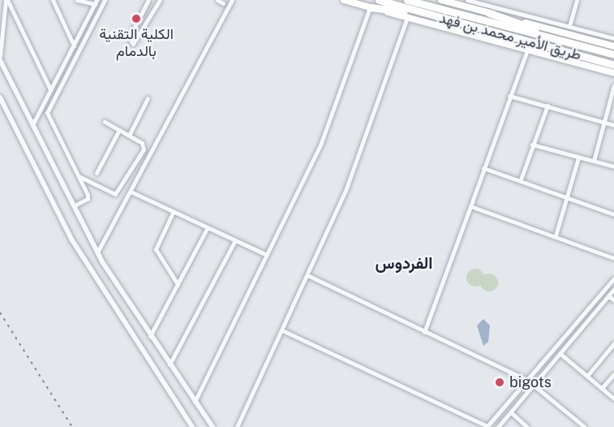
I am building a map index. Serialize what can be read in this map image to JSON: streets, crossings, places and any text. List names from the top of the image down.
{
  "streets": {
    "highway": ["طريق الأمير محمد بن فهد"]
  },
  "districts": ["الفردوس"],
  "places": ["الكلية التقنية بالدمام", "bigots"]
}
